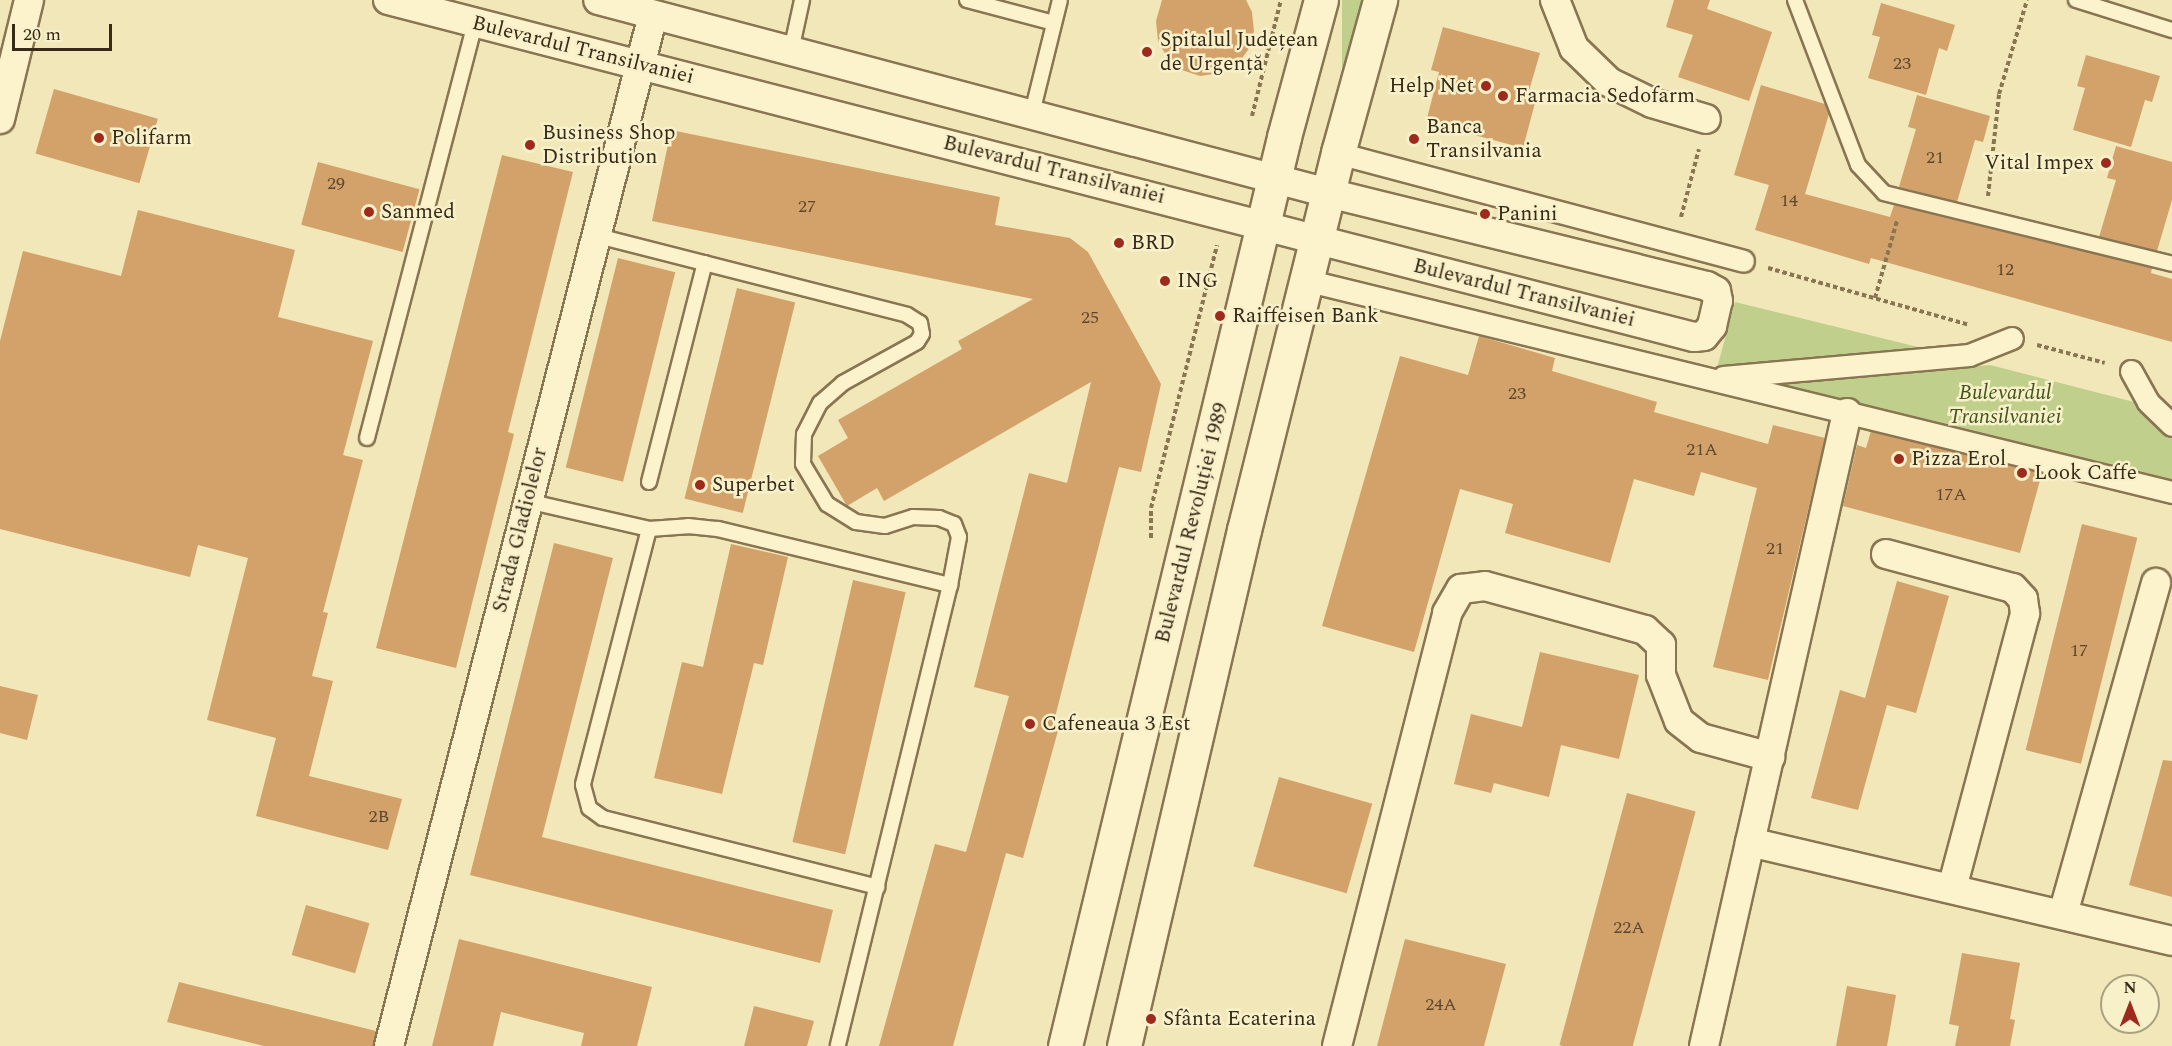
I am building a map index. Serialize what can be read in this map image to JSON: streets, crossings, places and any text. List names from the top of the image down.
{
  "streets": {
    "main road": ["Bulevardul Revoluției 1989"],
    "street": ["Bulevardul Transilvaniei", "Strada Gladiolelor"]
  },
  "crossings": [
    ["Bulevardul Transilvaniei", "Bulevardul Revoluției 1989"],
    ["Bulevardul Transilvaniei", "Strada Gladiolelor"]
  ],
  "parks": ["Bulevardul Transilvaniei"],
  "places": [
    "Spitalul Județean de Urgență",
    "Help Net",
    "Farmacia Sedofarm",
    "Polifarm",
    "Banca Transilvania",
    "Business Shop Distribution",
    "Vital Impex",
    "Sanmed",
    "Panini",
    "BRD",
    "ING",
    "Raiffeisen Bank",
    "Pizza Erol",
    "Look Caffe",
    "Superbet",
    "Cafeneaua 3 Est",
    "Sfânta Ecaterina"
  ],
  "house_numbers": [
    "23",
    "21",
    "29",
    "14",
    "27",
    "12",
    "25",
    "23",
    "21A",
    "17A",
    "21",
    "17",
    "2B",
    "22A",
    "24A"
  ],
  "scale_bar": "20 m",
  "north": "top"
}
